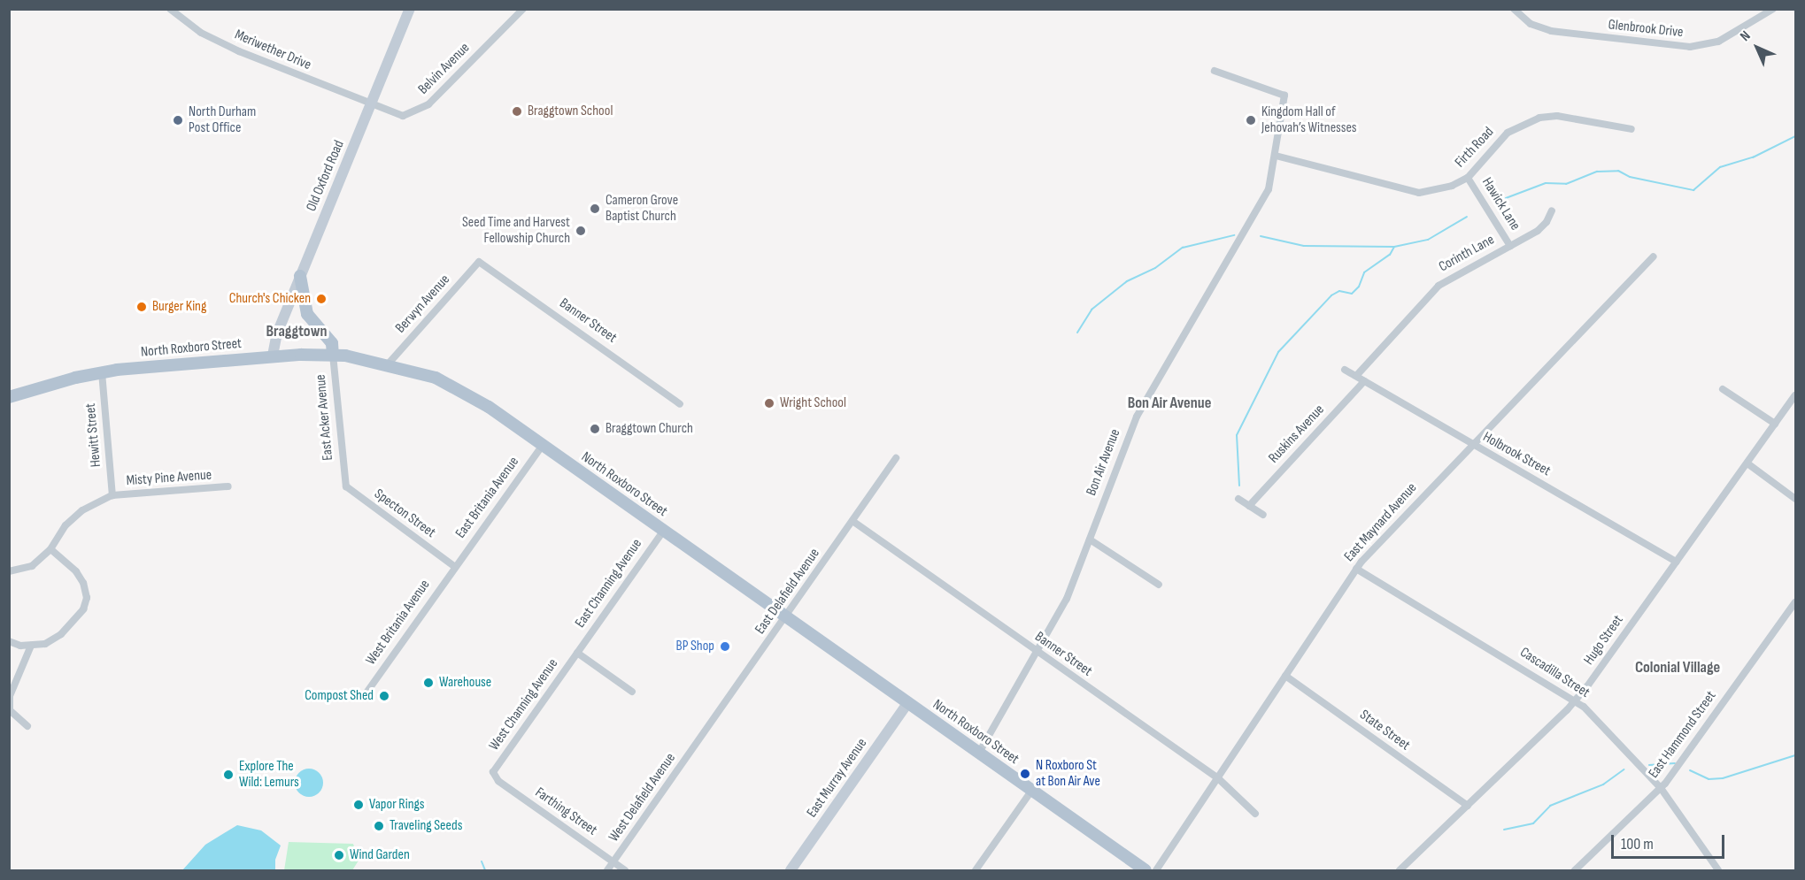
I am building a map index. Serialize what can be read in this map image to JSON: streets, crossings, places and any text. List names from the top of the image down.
{
  "streets": {
    "main road": ["North Roxboro Street"],
    "street": [
      "Glenbrook Drive",
      "Meriwether Drive",
      "Belvin Avenue",
      "Firth Road",
      "Old Oxford Road",
      "Hawick Lane",
      "Corinth Lane",
      "Berwyn Avenue",
      "Banner Street",
      "East Acker Avenue",
      "Ruskins Avenue",
      "Hewitt Street",
      "Holbrook Street",
      "Bon Air Avenue",
      "Misty Pine Avenue",
      "East Britania Avenue",
      "Specton Street",
      "East Maynard Avenue",
      "East Channing Avenue",
      "East Delafield Avenue",
      "West Britania Avenue",
      "Hugo Street",
      "Cascadilla Street",
      "West Channing Avenue",
      "State Street",
      "East Hammond Street",
      "East Murray Avenue",
      "West Delafield Avenue",
      "Farthing Street"
    ]
  },
  "crossings": [
    ["Meriwether Drive", "Belvin Avenue"],
    ["Meriwether Drive", "Old Oxford Road"],
    ["Belvin Avenue", "Old Oxford Road"],
    ["Firth Road", "Hawick Lane"],
    ["Firth Road", "Bon Air Avenue"],
    ["Old Oxford Road", "North Roxboro Street"],
    ["Hawick Lane", "Corinth Lane"],
    ["Corinth Lane", "Holbrook Street"],
    ["Berwyn Avenue", "Banner Street"],
    ["Berwyn Avenue", "North Roxboro Street"],
    ["Banner Street", "Bon Air Avenue"],
    ["Banner Street", "East Maynard Avenue"],
    ["Banner Street", "East Delafield Avenue"],
    ["North Roxboro Street", "East Acker Avenue"],
    ["North Roxboro Street", "Hewitt Street"],
    ["North Roxboro Street", "Bon Air Avenue"],
    ["North Roxboro Street", "East Britania Avenue"],
    ["North Roxboro Street", "East Channing Avenue"],
    ["North Roxboro Street", "East Delafield Avenue"],
    ["North Roxboro Street", "East Murray Avenue"],
    ["East Acker Avenue", "Specton Street"],
    ["Ruskins Avenue", "Holbrook Street"],
    ["Hewitt Street", "Misty Pine Avenue"],
    ["Holbrook Street", "East Maynard Avenue"],
    ["Holbrook Street", "Hugo Street"],
    ["East Britania Avenue", "Specton Street"],
    ["East Britania Avenue", "West Britania Avenue"],
    ["Specton Street", "West Britania Avenue"],
    ["East Maynard Avenue", "Cascadilla Street"],
    ["East Maynard Avenue", "State Street"],
    ["East Channing Avenue", "West Channing Avenue"],
    ["East Delafield Avenue", "West Delafield Avenue"],
    ["Hugo Street", "Cascadilla Street"],
    ["Hugo Street", "State Street"],
    ["Cascadilla Street", "East Hammond Street"],
    ["West Channing Avenue", "Farthing Street"],
    ["West Delafield Avenue", "Farthing Street"]
  ],
  "districts": ["Braggtown", "Bon Air Avenue", "Colonial Village"],
  "places": [
    "Braggtown School",
    "North Durham Post Office",
    "Kingdom Hall of Jehovah’s Witnesses",
    "Cameron Grove Baptist Church",
    "Seed Time and Harvest Fellowship Church",
    "Church's Chicken",
    "Burger King",
    "Wright School",
    "Braggtown Church",
    "BP Shop",
    "Warehouse",
    "Compost Shed",
    "N Roxboro St at Bon Air Ave",
    "Explore The Wild: Lemurs",
    "Vapor Rings",
    "Traveling Seeds",
    "Wind Garden"
  ],
  "scale_bar": "100 m",
  "north": "top left"
}
